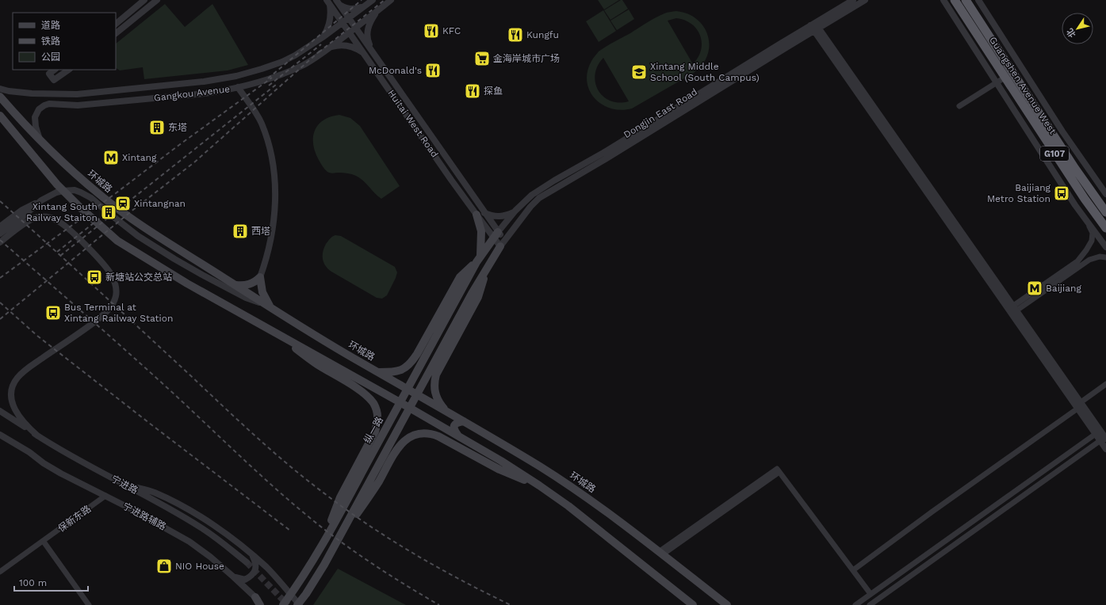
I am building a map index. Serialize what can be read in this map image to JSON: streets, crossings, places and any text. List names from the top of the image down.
{
  "streets": {
    "highway": ["Guangshen Avenue West", "G107"],
    "main road": ["Dongjin East Road", "环城路", "纵一路"],
    "street": [
      "Gangkou Avenue",
      "Huitai West Road",
      "宁进路",
      "宁进路辅路",
      "保新东路"
    ]
  },
  "crossings": [
    ["Gangkou Avenue", "Huitai West Road"],
    ["Gangkou Avenue", "环城路"],
    ["Dongjin East Road", "Huitai West Road"],
    ["Dongjin East Road", "纵一路"],
    ["纵一路", "宁进路辅路"],
    ["宁进路", "宁进路辅路"],
    ["宁进路辅路", "保新东路"]
  ],
  "places": {
    "restaurant": [
      "KFC",
      "Kungfu",
      "McDonald's",
      "探鱼"
    ],
    "supermarket": ["金海岸城市广场"],
    "school or university": ["Xintang Middle School (South Campus)"],
    "building": ["东塔", "Xintang South Railway Staiton", "西塔"],
    "metro station": ["Xintang", "Baijiang"],
    "bus stop": ["Baijiang Metro Station", "新塘站公交总站", "Bus Terminal at Xintang Railway Station"],
    "station": ["Xintangnan"],
    "shop": ["NIO House"]
  },
  "legend": ["道路", "铁路", "公园"],
  "scale_bar": "100 m",
  "north": "bottom left"
}
